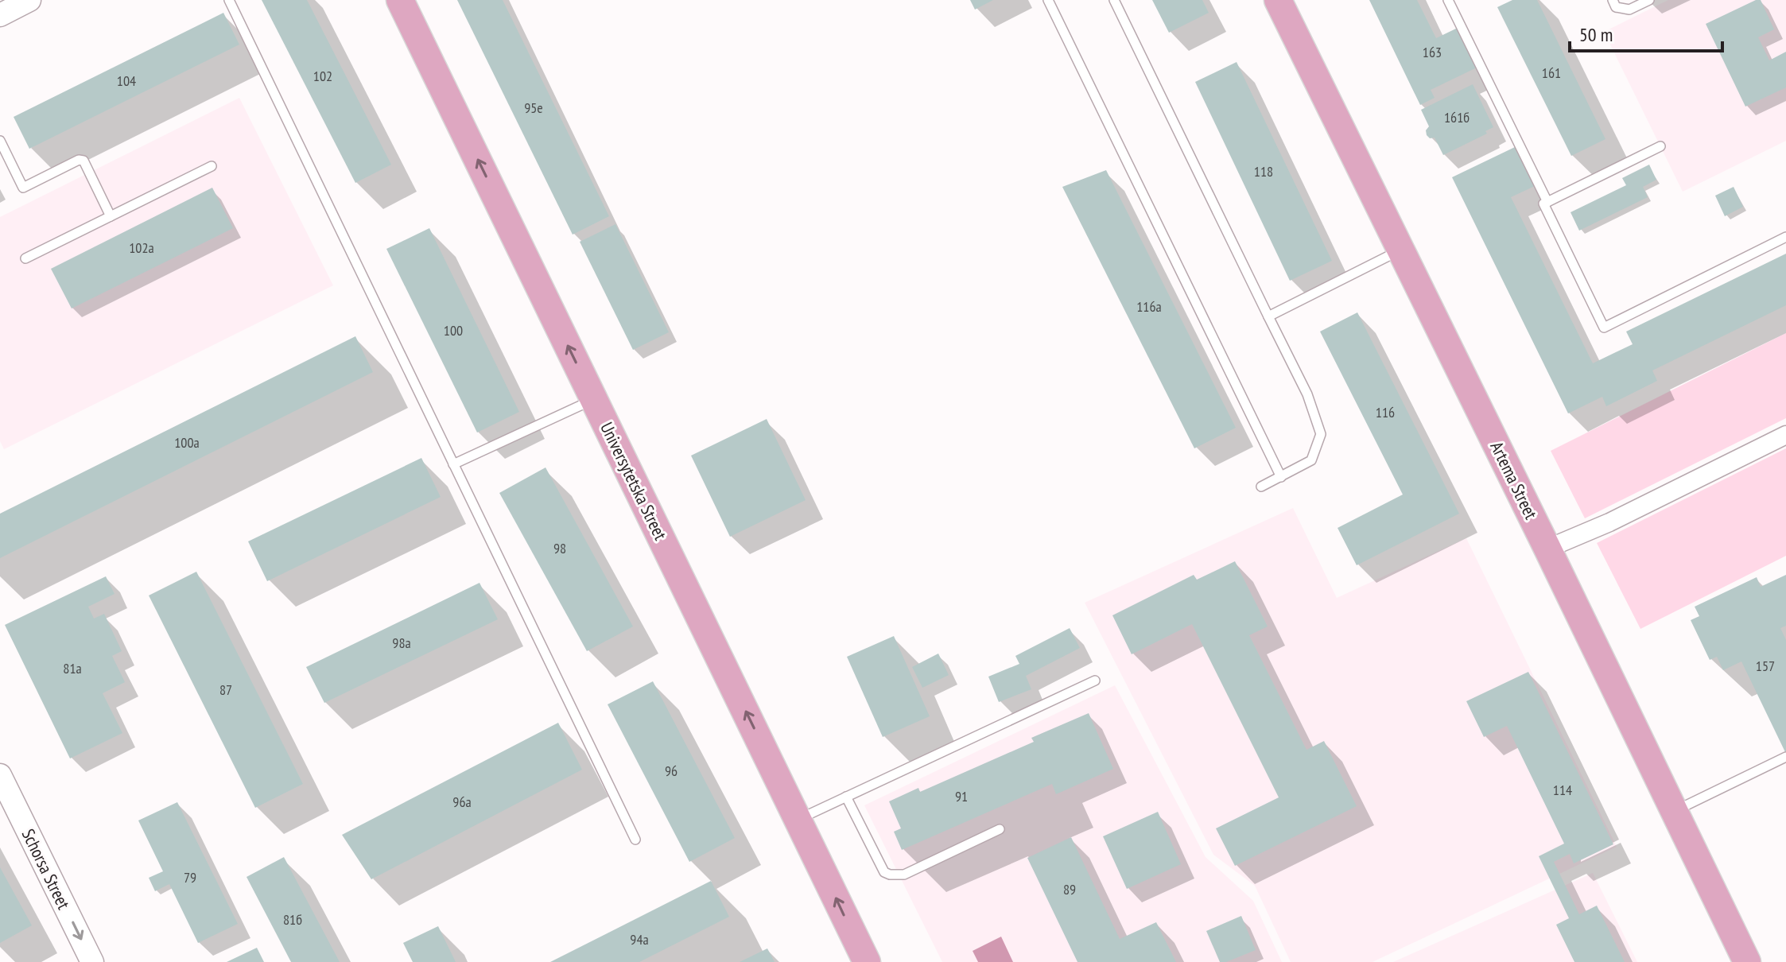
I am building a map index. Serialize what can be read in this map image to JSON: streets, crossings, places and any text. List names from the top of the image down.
{
  "streets": {
    "main road": ["Artema Street", "Universytetska Street"],
    "street": ["Schorsa Street"]
  },
  "one_way": ["Universytetska Street", "Schorsa Street"],
  "house_numbers": [
    "163",
    "161",
    "102",
    "104",
    "95е",
    "161б",
    "118",
    "102а",
    "116а",
    "100",
    "116",
    "100а",
    "98",
    "98а",
    "157",
    "81а",
    "87",
    "96",
    "114",
    "91",
    "96а",
    "79",
    "89",
    "81б",
    "94а"
  ],
  "scale_bar": "50 m"
}
